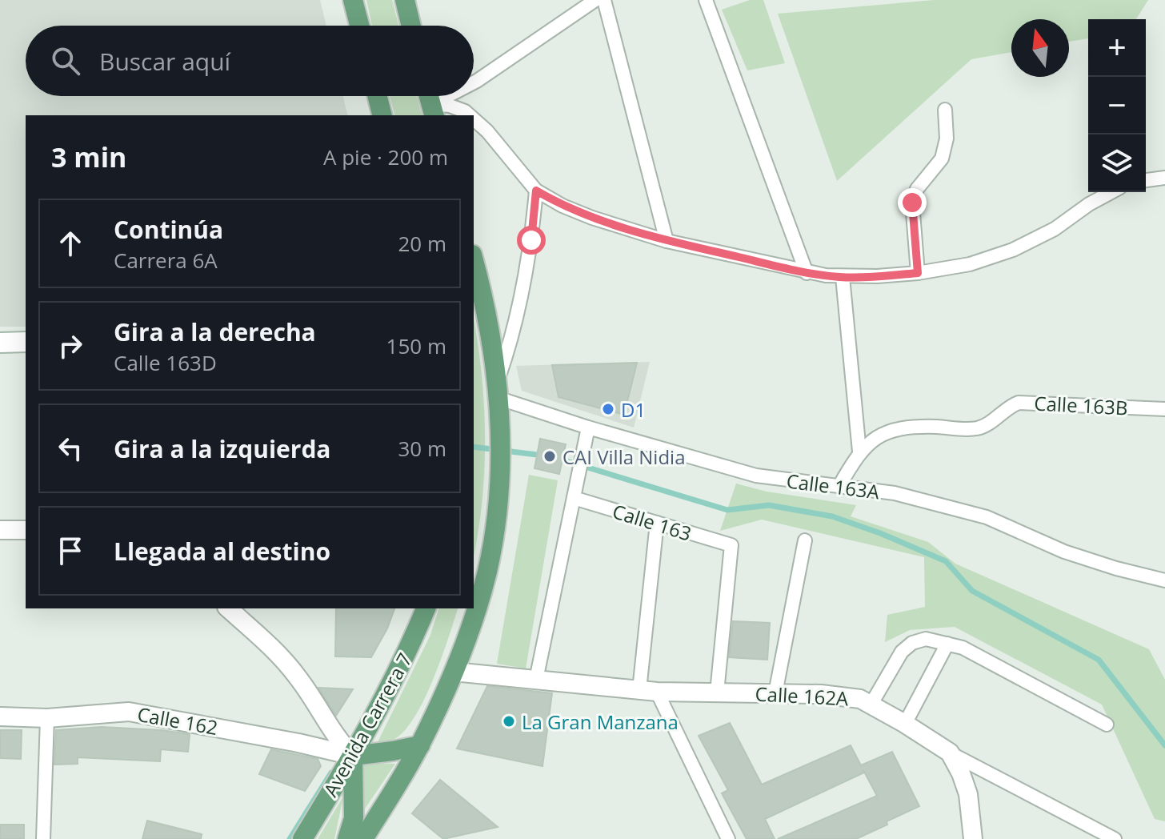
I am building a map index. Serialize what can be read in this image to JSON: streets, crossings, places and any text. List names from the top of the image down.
{
  "streets": {
    "main road": ["Avenida Carrera 7"],
    "street": [
      "Calle 163B",
      "Calle 163A",
      "Calle 163",
      "Calle 162A",
      "Calle 162"
    ]
  },
  "crossings": [
    ["Calle 163B", "Calle 163A"],
    ["Calle 163", "Calle 162A"],
    ["Calle 162", "Avenida Carrera 7"]
  ],
  "places": ["D1", "CAI Villa Nidia", "La Gran Manzana"],
  "north": "top",
  "page": {
    "map_buttons": ["+", "−"],
    "search": "Buscar aquí",
    "heading": ["3 min", "A pie · 200 m"],
    "list": [
      ["Continúa", "Carrera 6A", "20 m"],
      ["Gira a la derecha", "Calle 163D", "150 m"],
      ["Gira a la izquierda", "30 m"],
      "Llegada al destino"
    ]
  }
}
